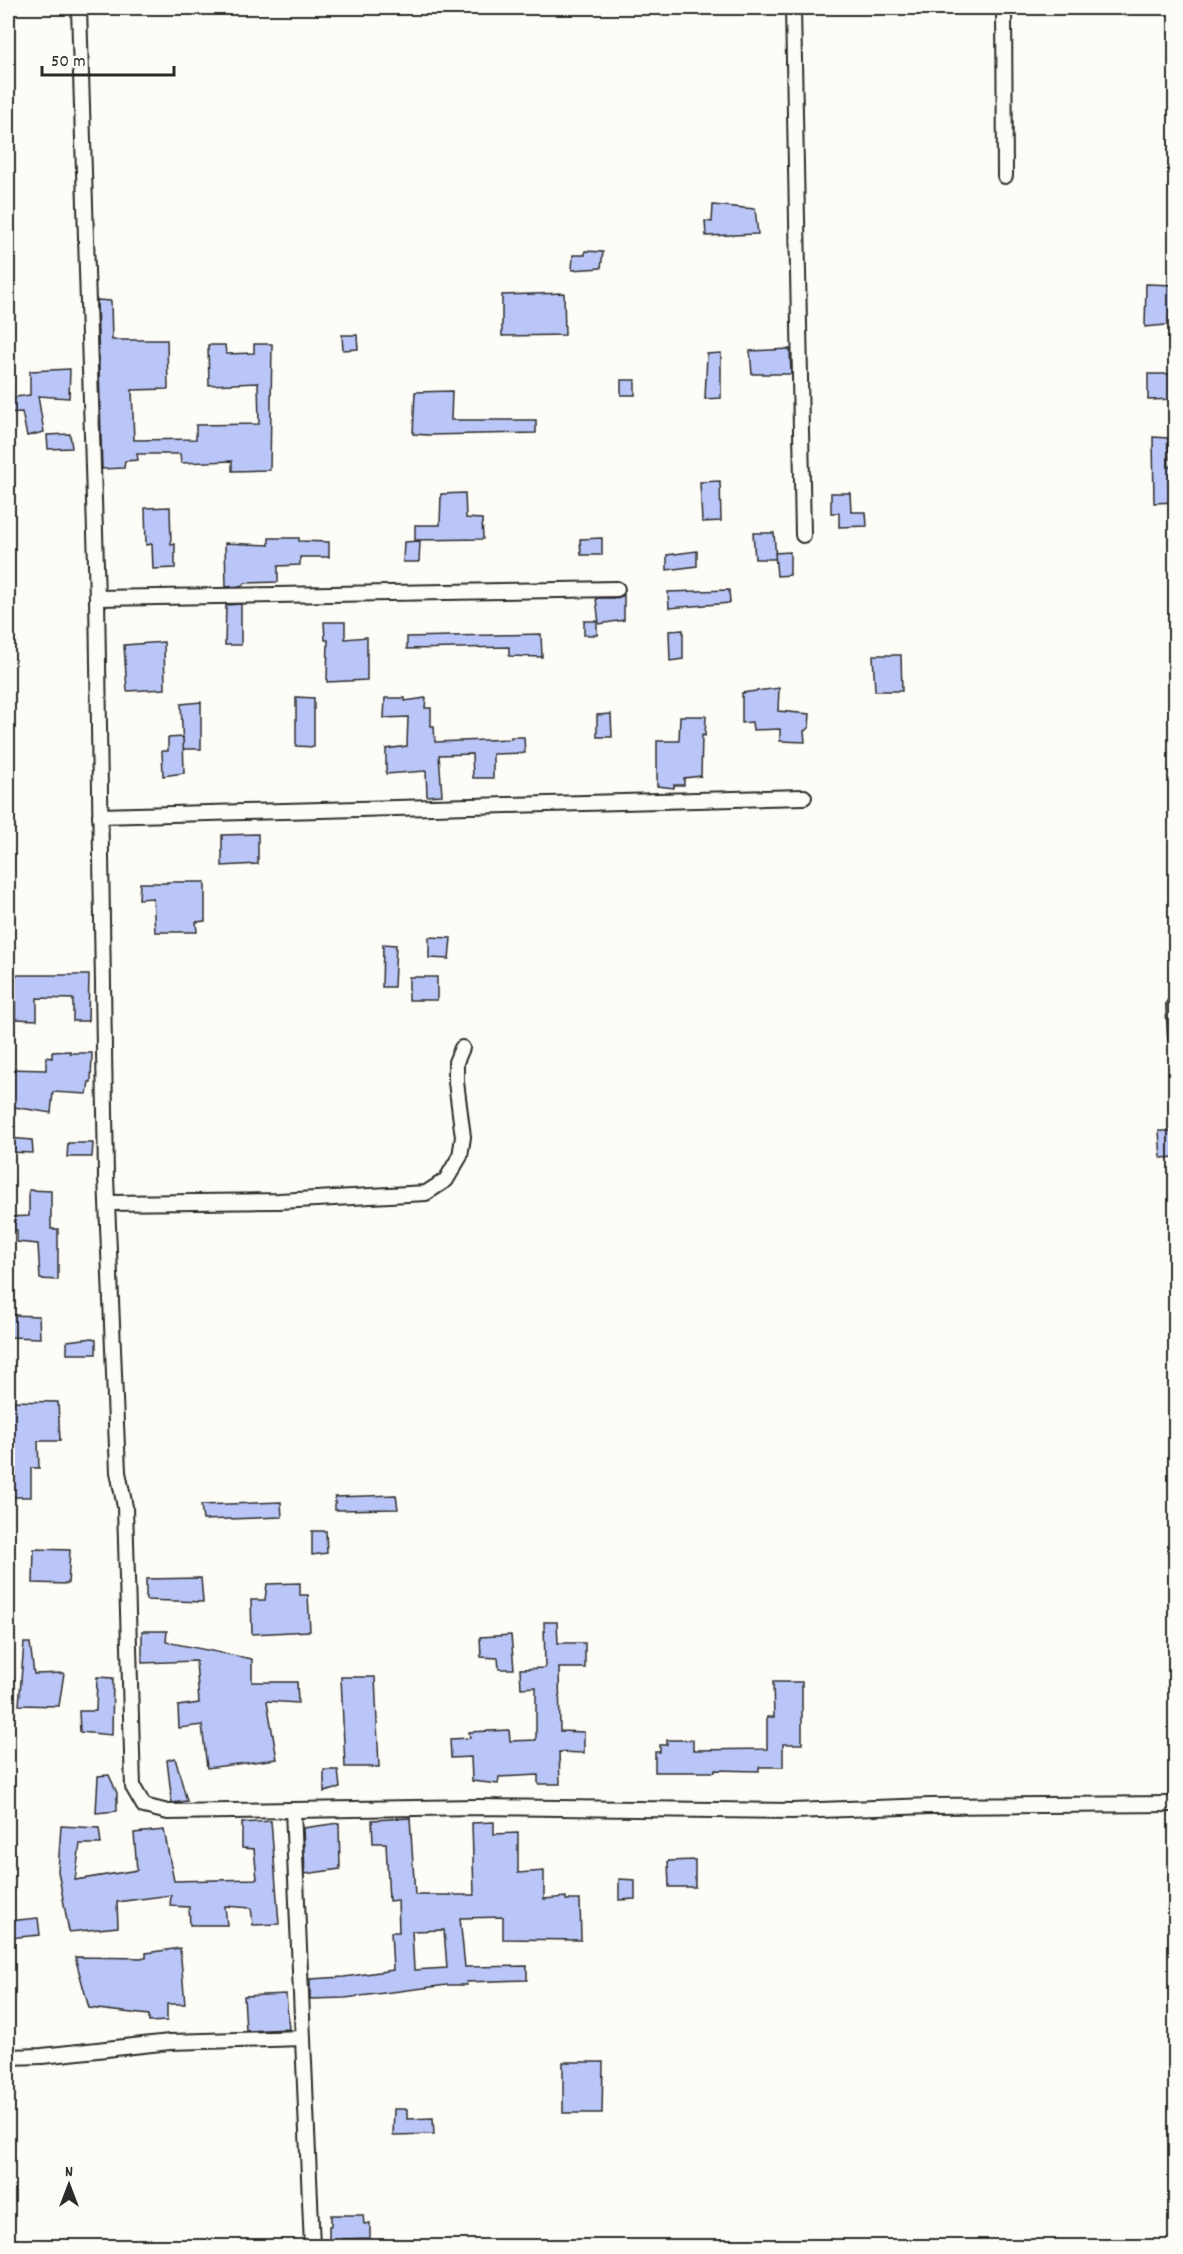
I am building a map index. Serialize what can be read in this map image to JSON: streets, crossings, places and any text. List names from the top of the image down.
{
  "scale_bar": "50 m",
  "north": "top"
}
